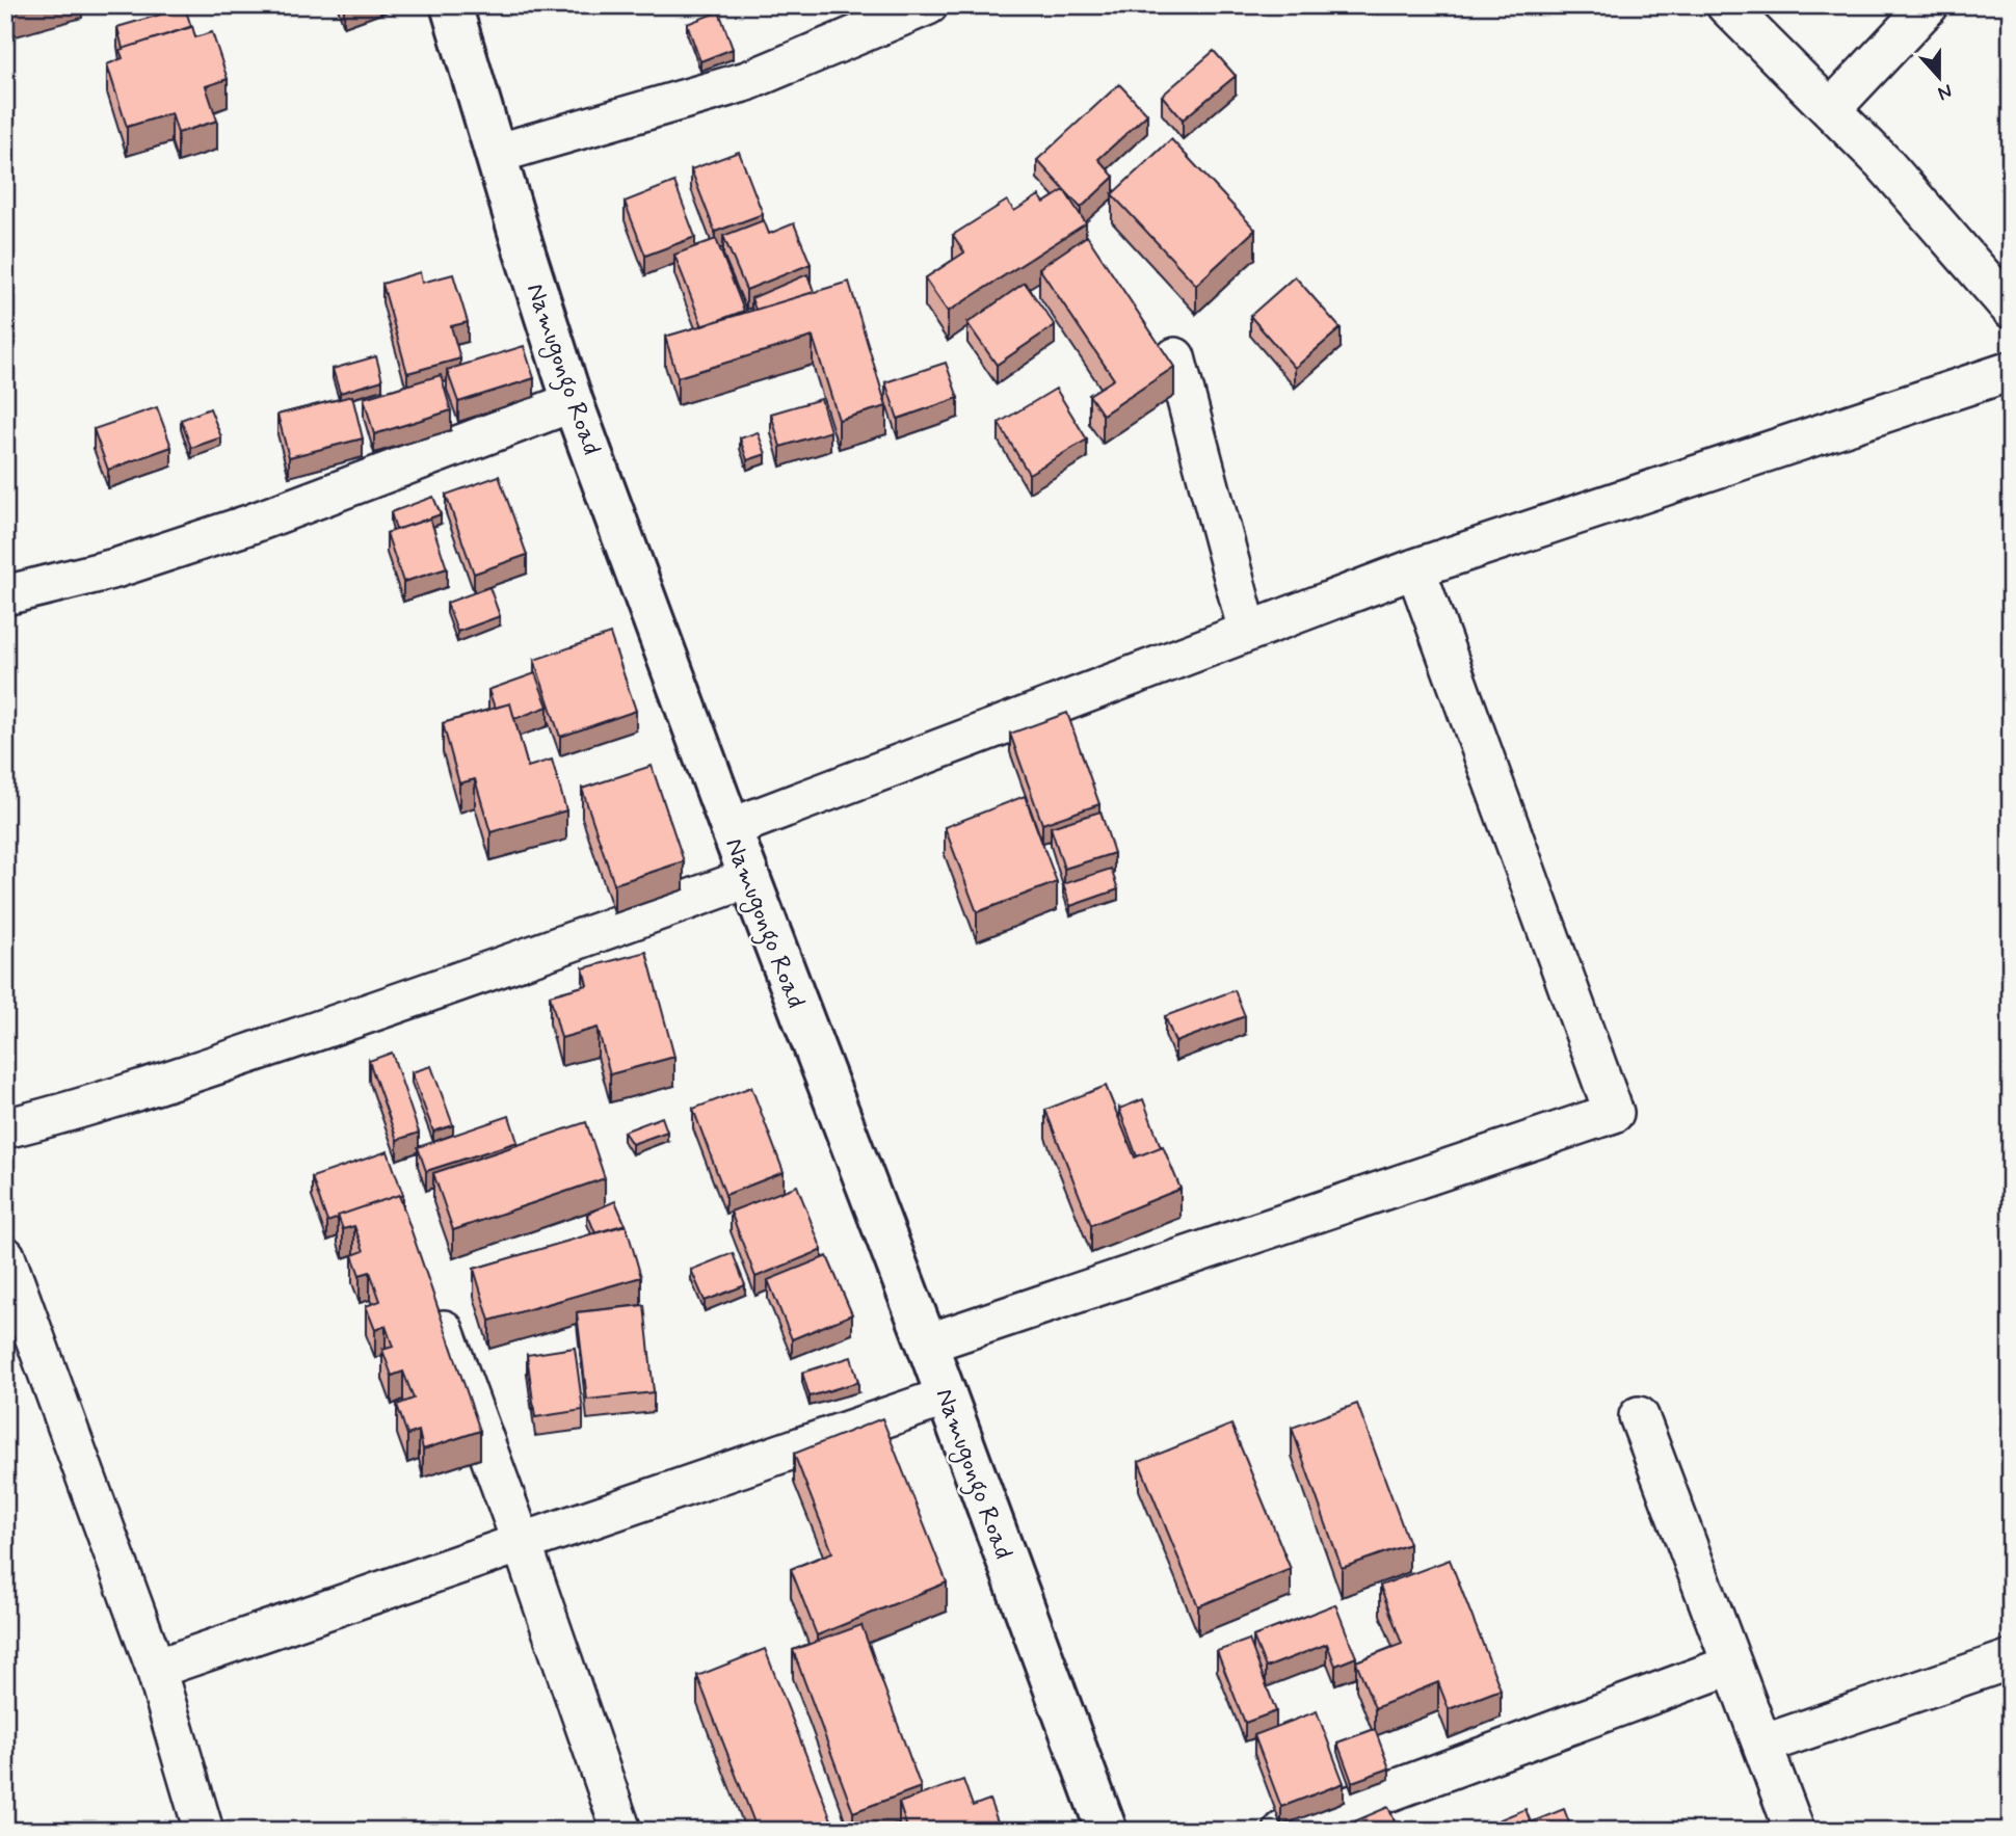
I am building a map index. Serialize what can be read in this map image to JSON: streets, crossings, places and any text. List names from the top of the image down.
{
  "streets": {
    "main road": ["Namugongo Road"]
  },
  "north": "bottom"
}
